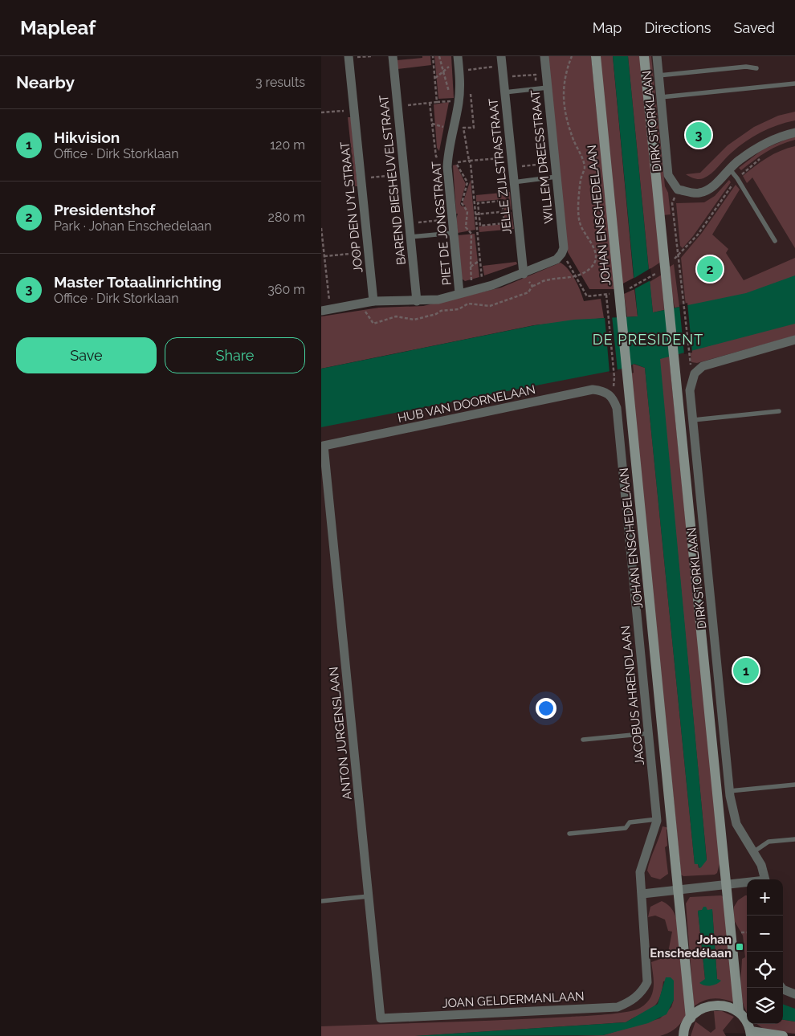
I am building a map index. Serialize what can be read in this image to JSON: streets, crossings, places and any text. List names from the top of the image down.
{
  "streets": {
    "street": [
      "DIRK STORKLAAN",
      "WILLEM DREESSTRAAT",
      "JELLE ZIJLSTRASTRAAT",
      "BAREND BIESHEUVELSTRAAT",
      "JOOP DEN UYLSTRAAT",
      "JOHAN ENSCHEDELAAN",
      "PIET DE JONGSTRAAT",
      "HUB VAN DOORNELAAN",
      "JACOBUS AHRENDLAAN",
      "ANTON JURGENSLAAN",
      "JOAN GELDERMANLAAN"
    ]
  },
  "crossings": [
    ["HUB VAN DOORNELAAN", "JACOBUS AHRENDLAAN"],
    ["HUB VAN DOORNELAAN", "ANTON JURGENSLAAN"],
    ["JACOBUS AHRENDLAAN", "JOAN GELDERMANLAAN"],
    ["ANTON JURGENSLAAN", "JOAN GELDERMANLAAN"]
  ],
  "districts": ["DE PRESIDENT"],
  "places": {
    "transit": ["Johan Enschedélaan"]
  },
  "page": {
    "header": "Mapleaf",
    "nav": ["Map", "Directions", "Saved"],
    "heading": ["Nearby", "3 results"],
    "list": [
      {
        "mark": "1",
        "name": "Hikvision",
        "note": "Office · Dirk Storklaan",
        "value": "120 m"
      },
      {
        "mark": "2",
        "name": "Presidentshof",
        "note": "Park · Johan Enschedelaan",
        "value": "280 m"
      },
      {
        "mark": "3",
        "name": "Master Totaalinrichting",
        "note": "Office · Dirk Storklaan",
        "value": "360 m"
      }
    ],
    "pins": ["3", "2", "1"],
    "buttons": ["Save", "Share"],
    "map_buttons": ["+", "−"]
  }
}
